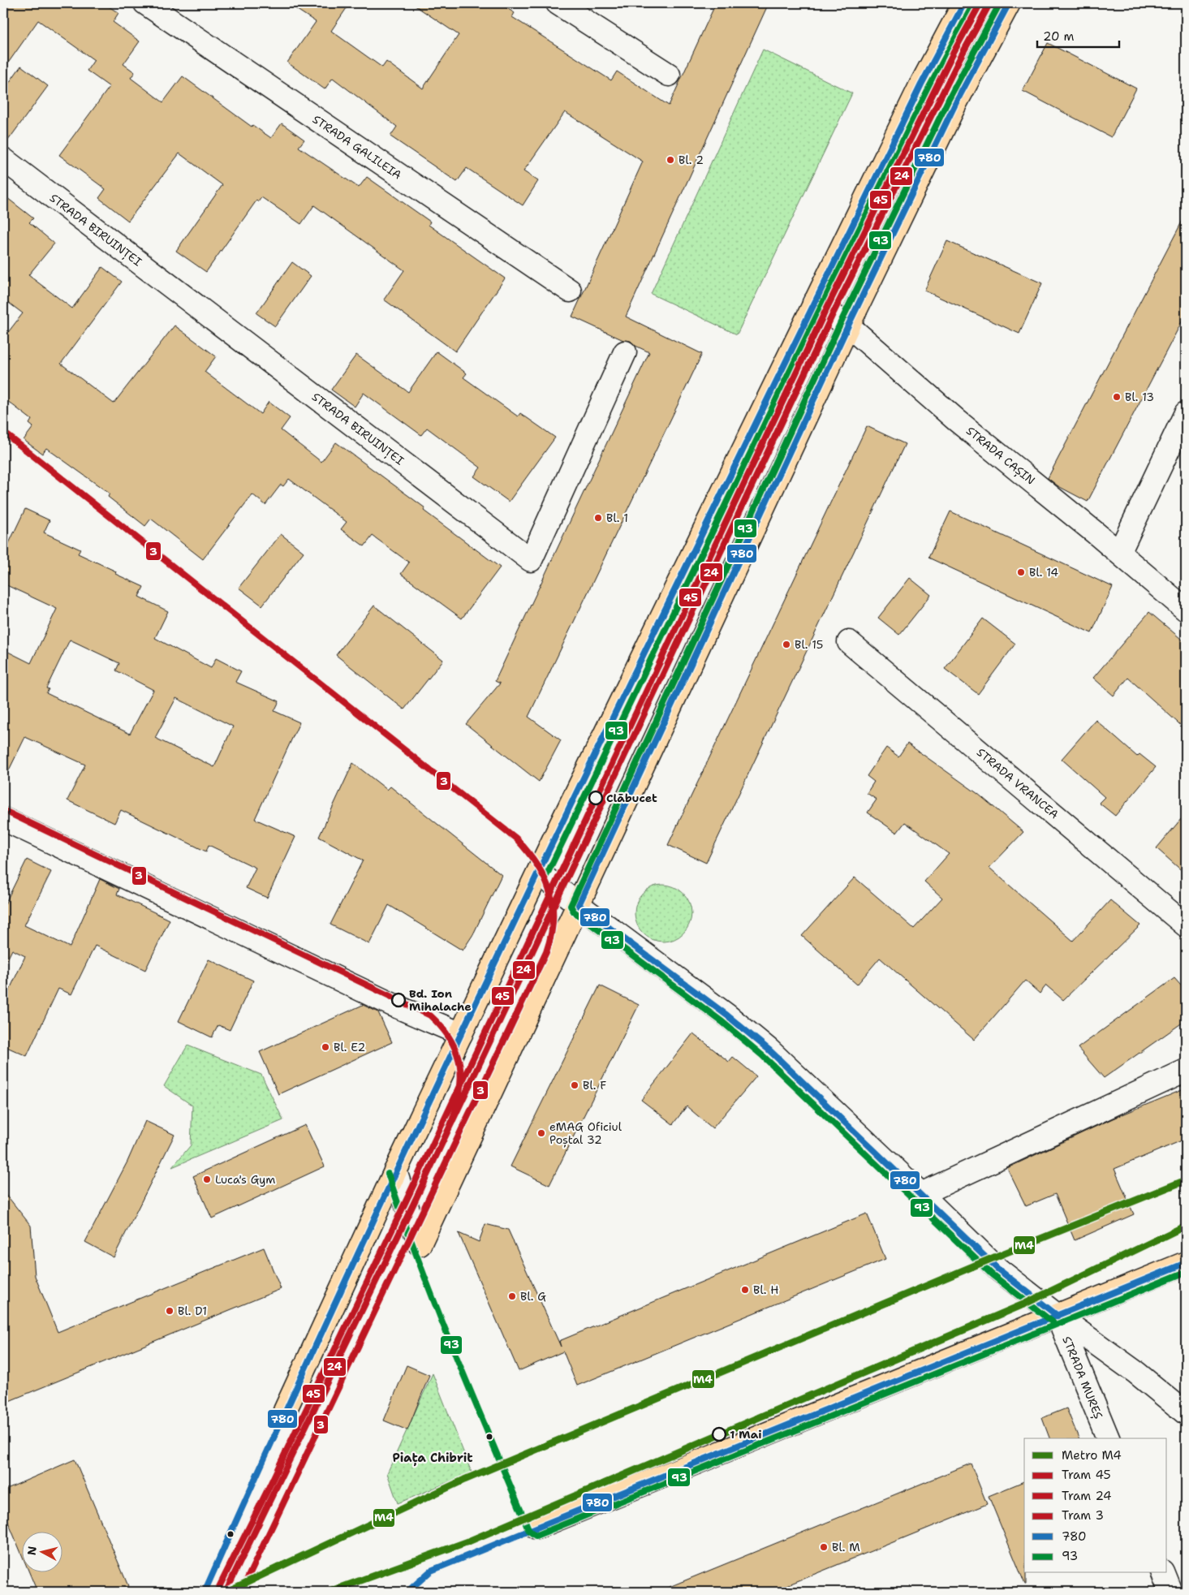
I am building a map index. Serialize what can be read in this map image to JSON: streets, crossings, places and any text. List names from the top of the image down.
{
  "streets": {
    "street": [
      "STRADA GALILEIA",
      "STRADA BIRUINȚEI",
      "STRADA CAȘIN",
      "STRADA VRANCEA",
      "STRADA MUREȘ"
    ]
  },
  "districts": ["Piața Chibrit"],
  "places": [
    "Bl. 2",
    "Bl. 13",
    "Bl. 1",
    "Bl. 14",
    "Bl. 15",
    "Clăbucet",
    "Bd. Ion Mihalache",
    "Bl. E2",
    "Bl. F",
    "eMAG Oficiul Poștal 32",
    "Luca's Gym",
    "Bl. H",
    "Bl. G",
    "Bl. D1",
    "1 Mai",
    "Bl. M"
  ],
  "lines": [
    "tram line 45",
    "transit line 780",
    "transit line 93",
    "tram line 24",
    "tram line 3",
    "metro line M4"
  ],
  "legend": [
    "Metro M4",
    "Tram 45",
    "Tram 24",
    "Tram 3",
    "780",
    "93"
  ],
  "scale_bar": "20 m",
  "north": "left"
}
